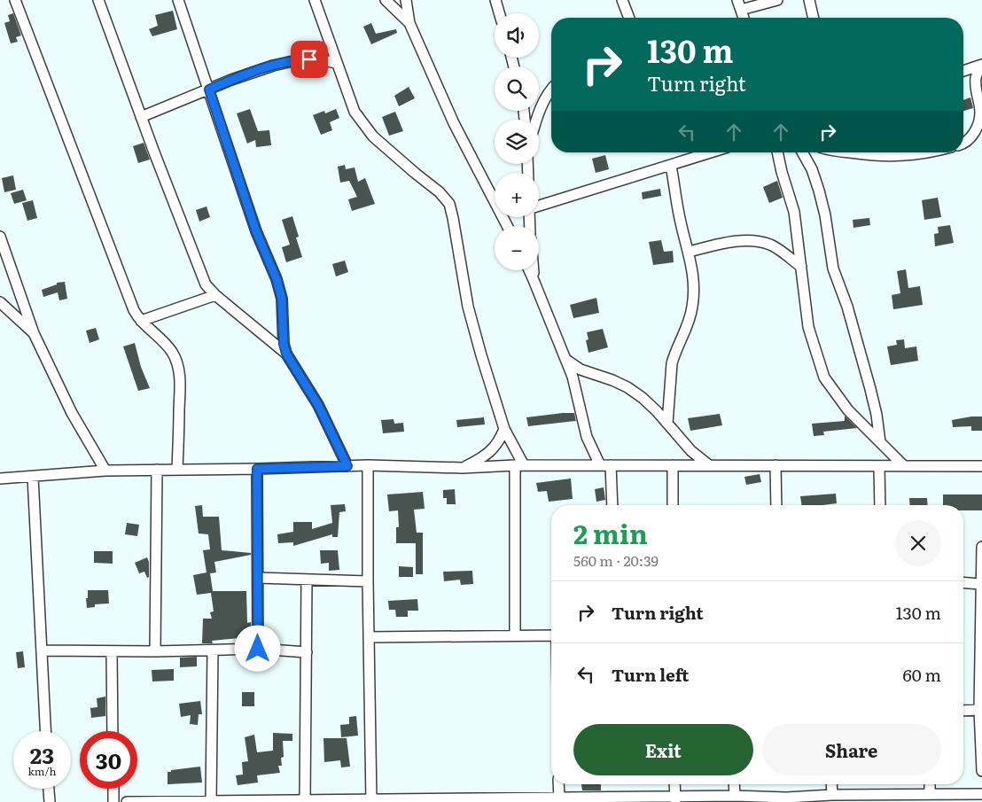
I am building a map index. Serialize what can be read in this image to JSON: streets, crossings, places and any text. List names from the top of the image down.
{
  "page": {
    "map_buttons": ["+", "−"],
    "turn": ["130 m", "Turn right"],
    "heading": ["2 min", "560 m · 20:39"],
    "list": [
      {
        "name": "Turn right",
        "value": "130 m"
      },
      {
        "name": "Turn left",
        "value": "60 m"
      }
    ],
    "buttons": ["Exit", "Share"],
    "speed": "23 km/h",
    "limit": "30"
  }
}
